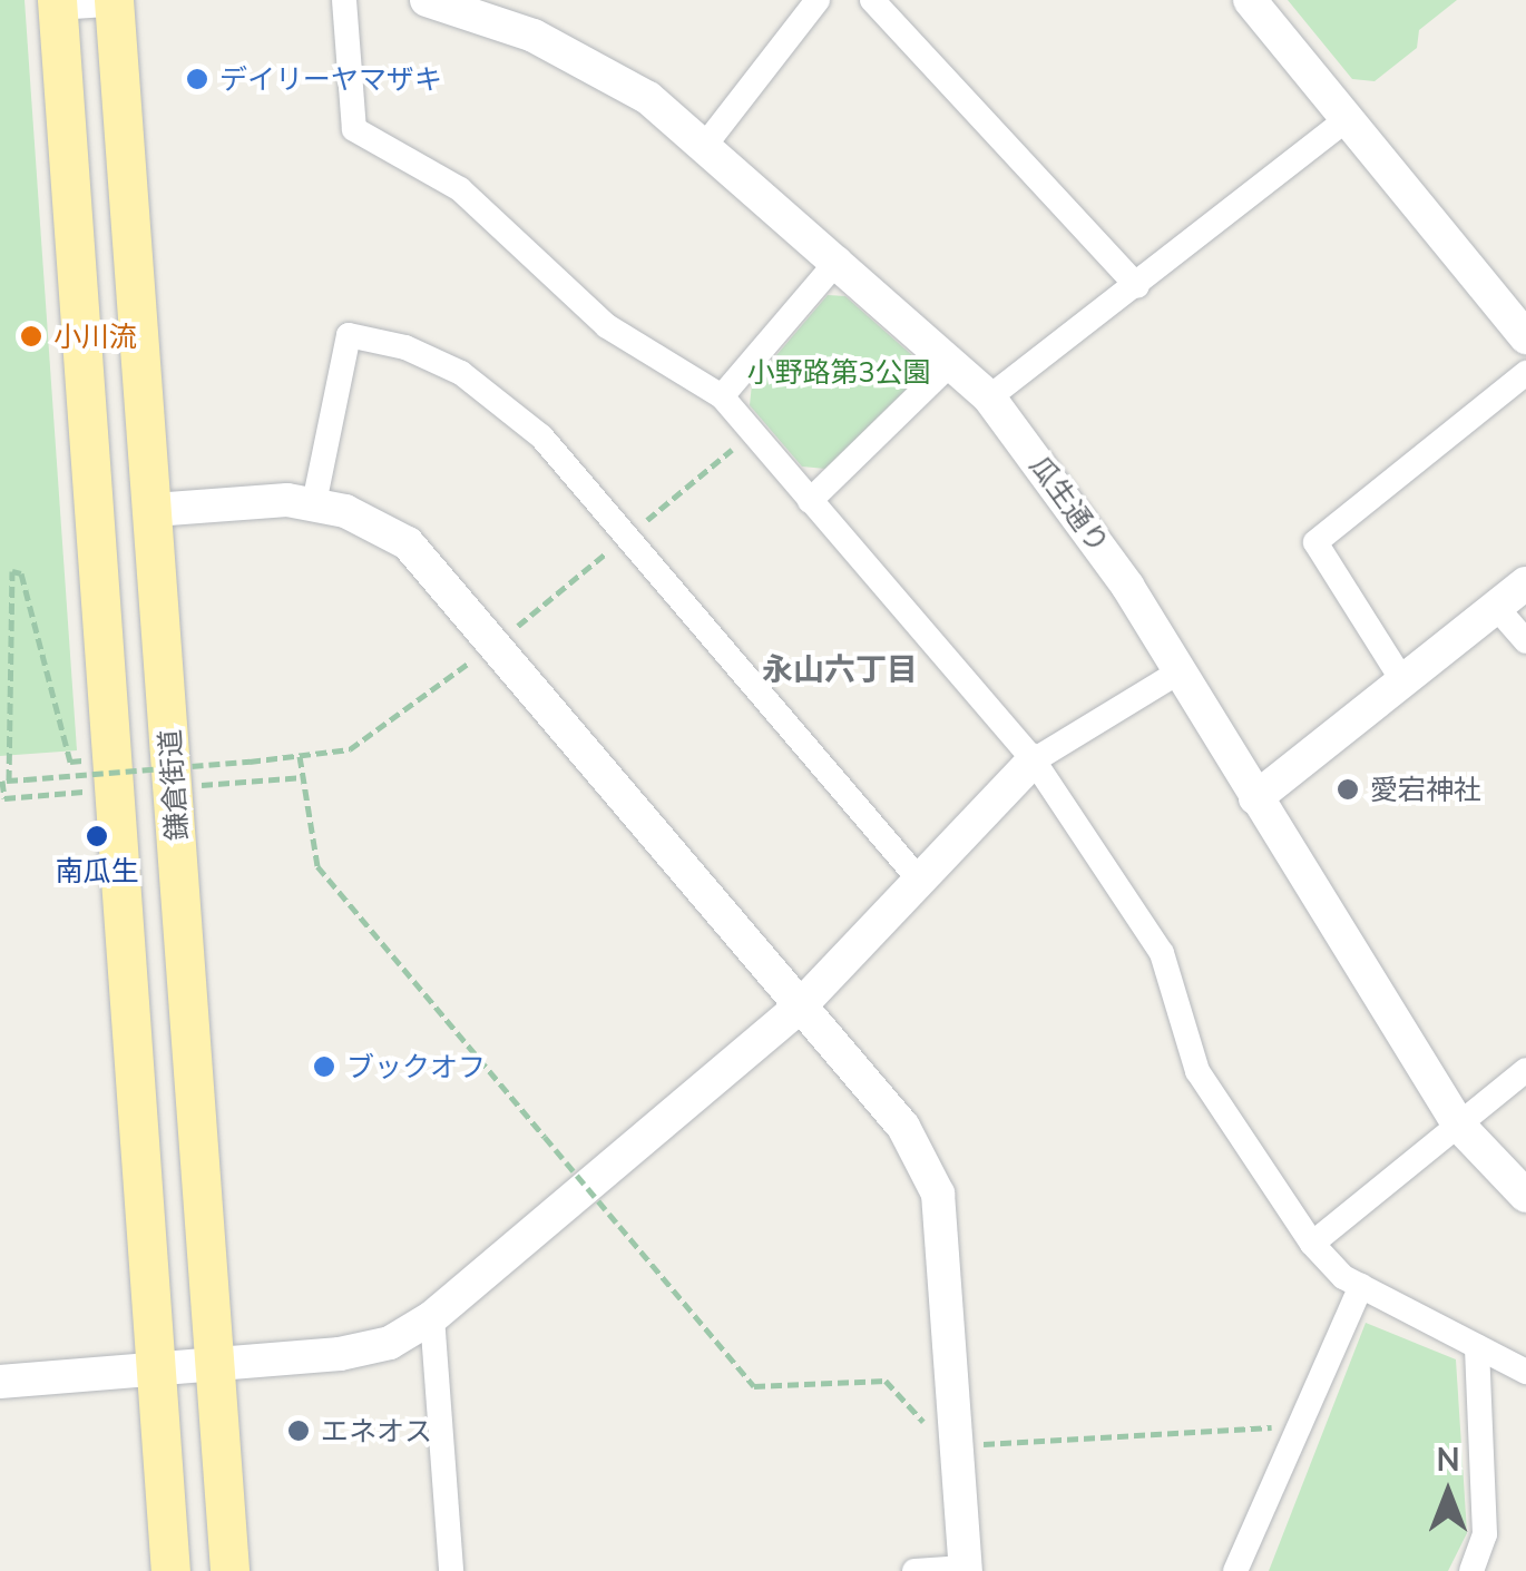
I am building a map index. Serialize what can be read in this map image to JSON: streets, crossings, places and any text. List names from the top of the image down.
{
  "streets": {
    "main road": ["鎌倉街道"],
    "street": ["瓜生通り"]
  },
  "districts": ["永山六丁目"],
  "parks": ["小野路第3公園"],
  "places": [
    "デイリーヤマザキ",
    "小川流",
    "愛宕神社",
    "南瓜生",
    "ブックオフ",
    "エネオス"
  ],
  "north": "top"
}
